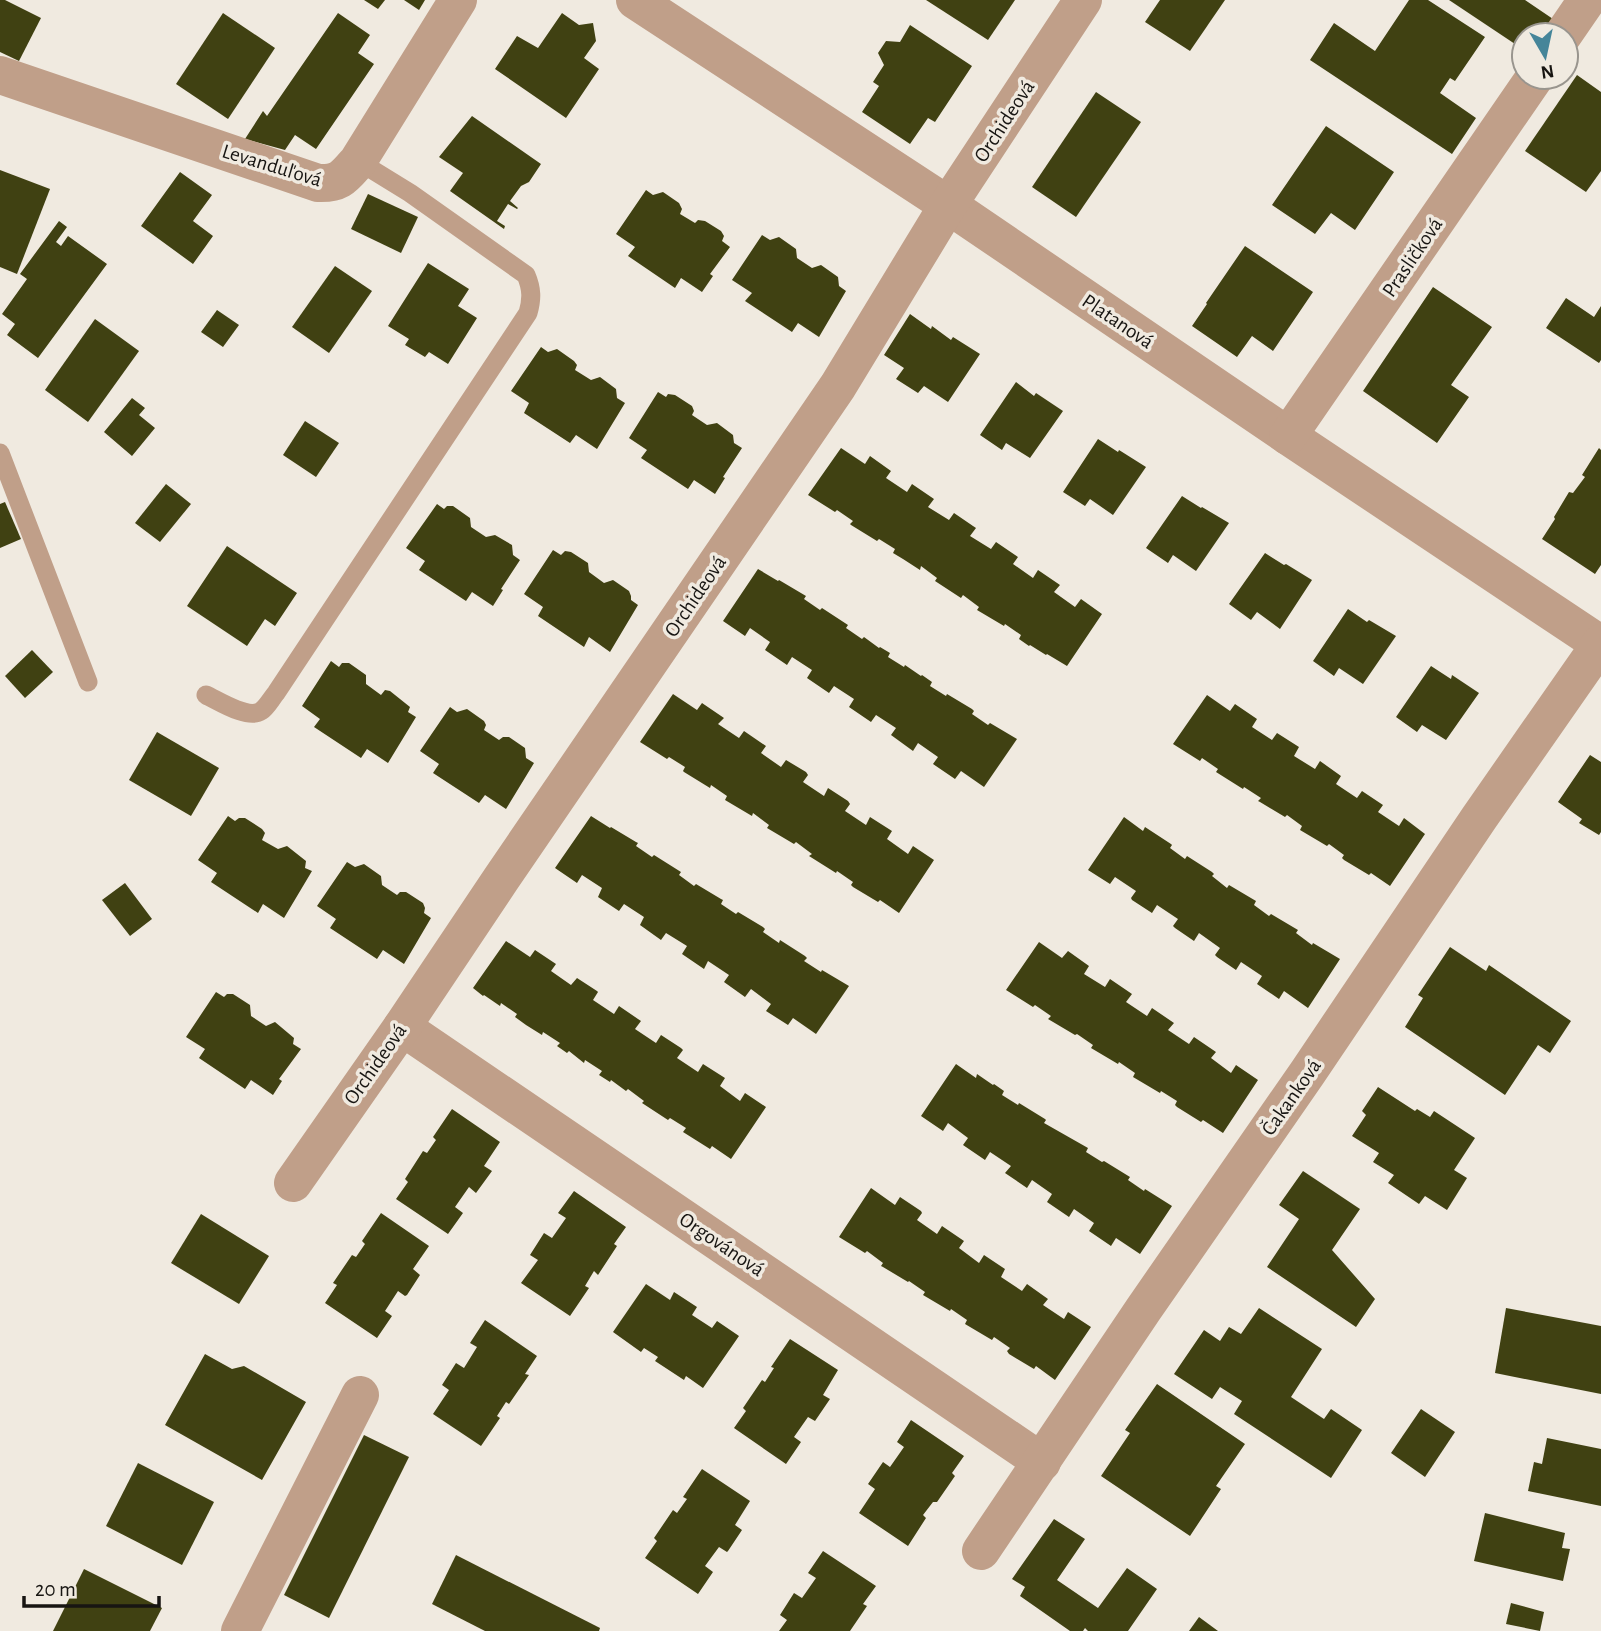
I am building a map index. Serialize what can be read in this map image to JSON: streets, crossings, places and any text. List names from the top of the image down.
{
  "streets": {
    "street": [
      "Orchideová",
      "Levanduľová",
      "Prasličková",
      "Platanová",
      "Čakanková",
      "Orgovánová"
    ]
  },
  "crossings": [
    ["Orchideová", "Platanová"],
    ["Orchideová", "Orgovánová"],
    ["Prasličková", "Platanová"],
    ["Platanová", "Čakanková"],
    ["Čakanková", "Orgovánová"]
  ],
  "scale_bar": "20 m",
  "north": "bottom"
}
